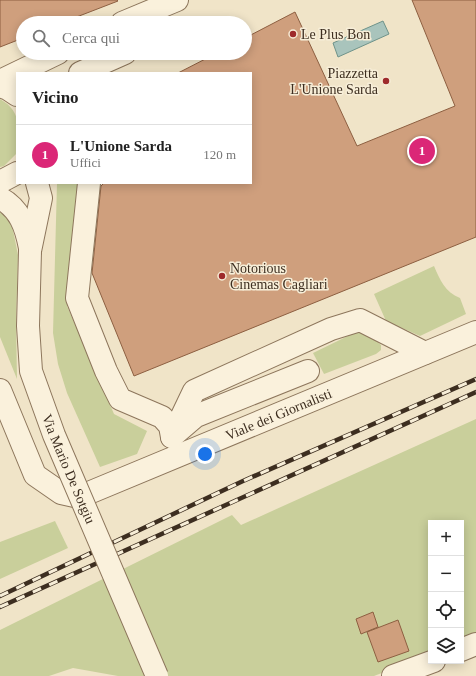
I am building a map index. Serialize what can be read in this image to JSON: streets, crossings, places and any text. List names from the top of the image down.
{
  "streets": {
    "street": ["Viale dei Giornalisti", "Via Mario De Sotgiu"]
  },
  "places": ["Le Plus Bon", "Piazzetta L'Unione Sarda", "Notorious Cinemas Cagliari"],
  "page": {
    "search": "Cerca qui",
    "heading": "Vicino",
    "list": [
      {
        "mark": "1",
        "name": "L'Unione Sarda",
        "note": "Uffici",
        "value": "120 m"
      }
    ],
    "pins": "1",
    "map_buttons": ["+", "−"]
  }
}
